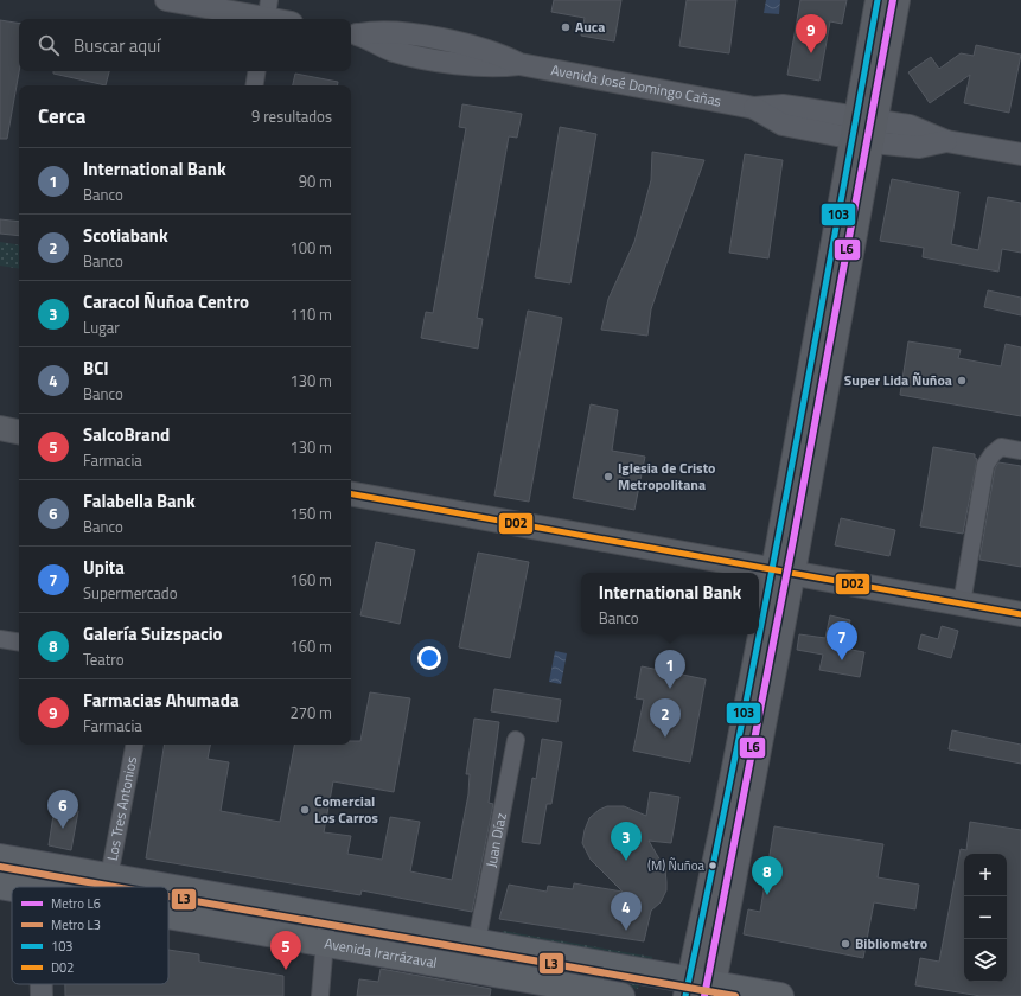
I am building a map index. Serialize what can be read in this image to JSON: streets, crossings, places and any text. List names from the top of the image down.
{
  "streets": {
    "main road": ["Avenida Irarrázaval"],
    "street": ["Avenida José Domingo Cañas", "Los Tres Antonios", "Juan Díaz"]
  },
  "crossings": [
    ["Los Tres Antonios", "Avenida Irarrázaval"],
    ["Juan Díaz", "Avenida Irarrázaval"]
  ],
  "places": [
    "Auca",
    "Super Lida Ñuñoa",
    "Iglesia de Cristo Metropolitana",
    "Comercial Los Carros",
    "(M) Ñuñoa",
    "Bibliometro"
  ],
  "lines": [
    "metro line L6",
    "transit line 103",
    "transit line D02",
    "metro line L3"
  ],
  "legend": [
    "Metro L6",
    "Metro L3",
    "103",
    "D02"
  ],
  "page": {
    "pins": [
      "9",
      "7",
      "1",
      "2",
      "6",
      "3",
      "8",
      "4",
      "5"
    ],
    "search": "Buscar aquí",
    "heading": ["Cerca", "9 resultados"],
    "list": [
      {
        "mark": "1",
        "name": "International Bank",
        "note": "Banco",
        "value": "90 m"
      },
      {
        "mark": "2",
        "name": "Scotiabank",
        "note": "Banco",
        "value": "100 m"
      },
      {
        "mark": "3",
        "name": "Caracol Ñuñoa Centro",
        "note": "Lugar",
        "value": "110 m"
      },
      {
        "mark": "4",
        "name": "BCI",
        "note": "Banco",
        "value": "130 m"
      },
      {
        "mark": "5",
        "name": "SalcoBrand",
        "note": "Farmacia",
        "value": "130 m"
      },
      {
        "mark": "6",
        "name": "Falabella Bank",
        "note": "Banco",
        "value": "150 m"
      },
      {
        "mark": "7",
        "name": "Upita",
        "note": "Supermercado",
        "value": "160 m"
      },
      {
        "mark": "8",
        "name": "Galería Suizspacio",
        "note": "Teatro",
        "value": "160 m"
      },
      {
        "mark": "9",
        "name": "Farmacias Ahumada",
        "note": "Farmacia",
        "value": "270 m"
      }
    ],
    "popup": ["International Bank", "Banco"],
    "map_buttons": ["+", "−"]
  }
}
